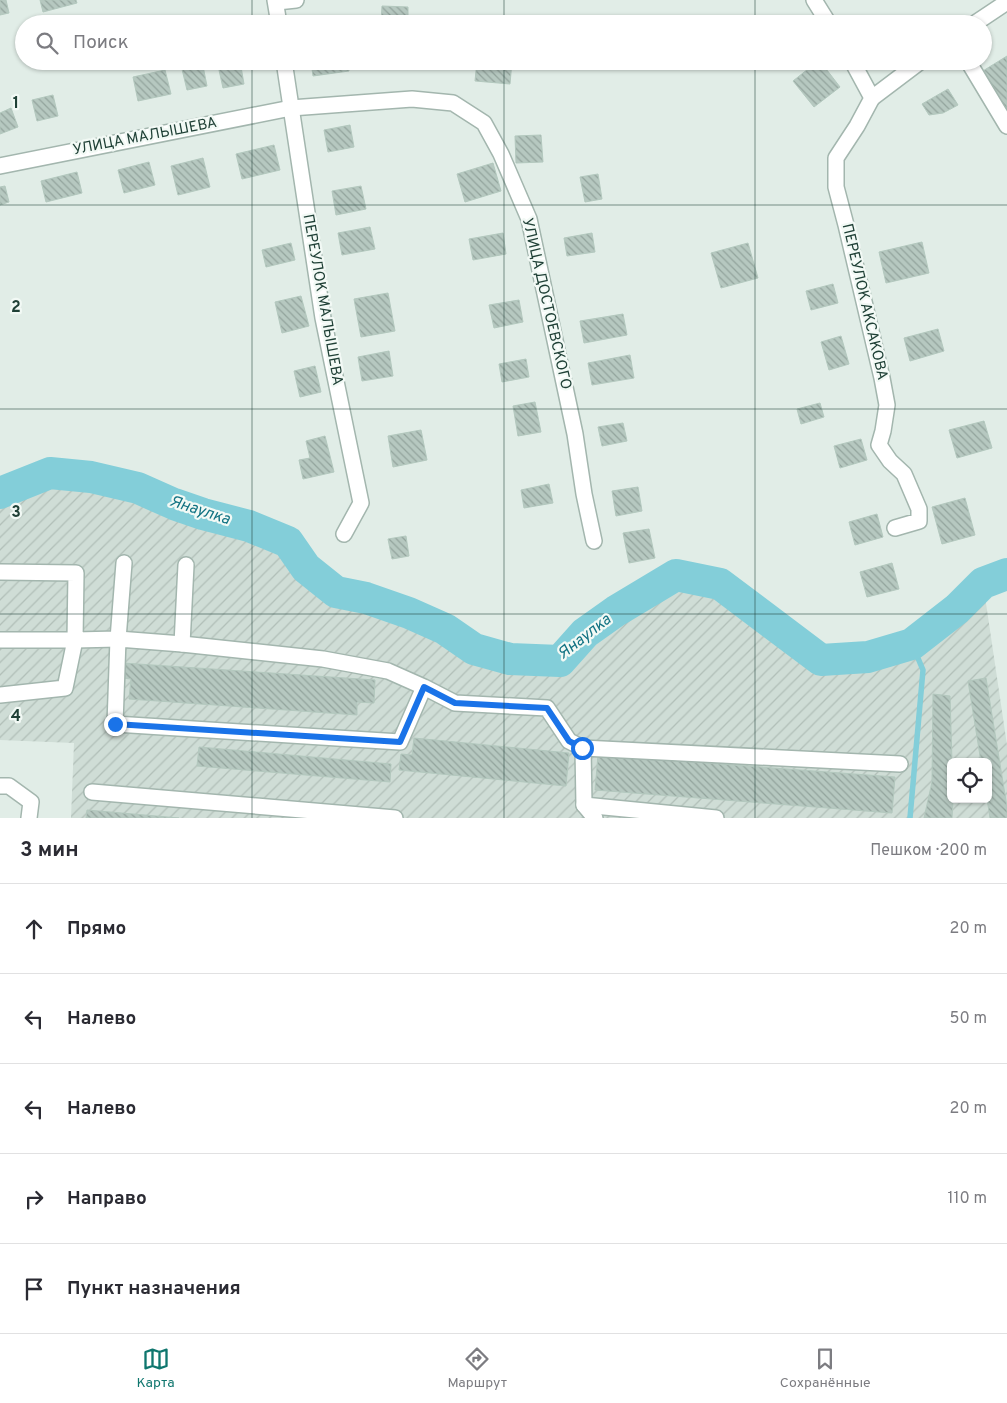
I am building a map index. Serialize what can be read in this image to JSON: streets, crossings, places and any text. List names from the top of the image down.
{
  "streets": {
    "street": [
      "УЛИЦА МАЛЫШЕВА",
      "ПЕРЕУЛОК МАЛЫШЕВА",
      "ПЕРЕУЛОК АКСАКОВА",
      "УЛИЦА ДОСТОЕВСКОГО"
    ]
  },
  "crossings": [
    ["УЛИЦА МАЛЫШЕВА", "ПЕРЕУЛОК МАЛЫШЕВА"],
    ["УЛИЦА МАЛЫШЕВА", "УЛИЦА ДОСТОЕВСКОГО"],
    ["ПЕРЕУЛОК МАЛЫШЕВА", "УЛИЦА ДОСТОЕВСКОГО"]
  ],
  "water": ["Янаулка"],
  "page": {
    "search": "Поиск",
    "heading": ["3 мин", "Пешком · 200 m"],
    "list": [
      ["Прямо", "20 m"],
      ["Налево", "50 m"],
      ["Налево", "20 m"],
      ["Направо", "110 m"],
      "Пункт назначения"
    ],
    "nav": ["Карта", "Маршрут", "Сохранённые"]
  },
  "grid": {
    "rows": [
      "1",
      "2",
      "3",
      "4"
    ]
  }
}
